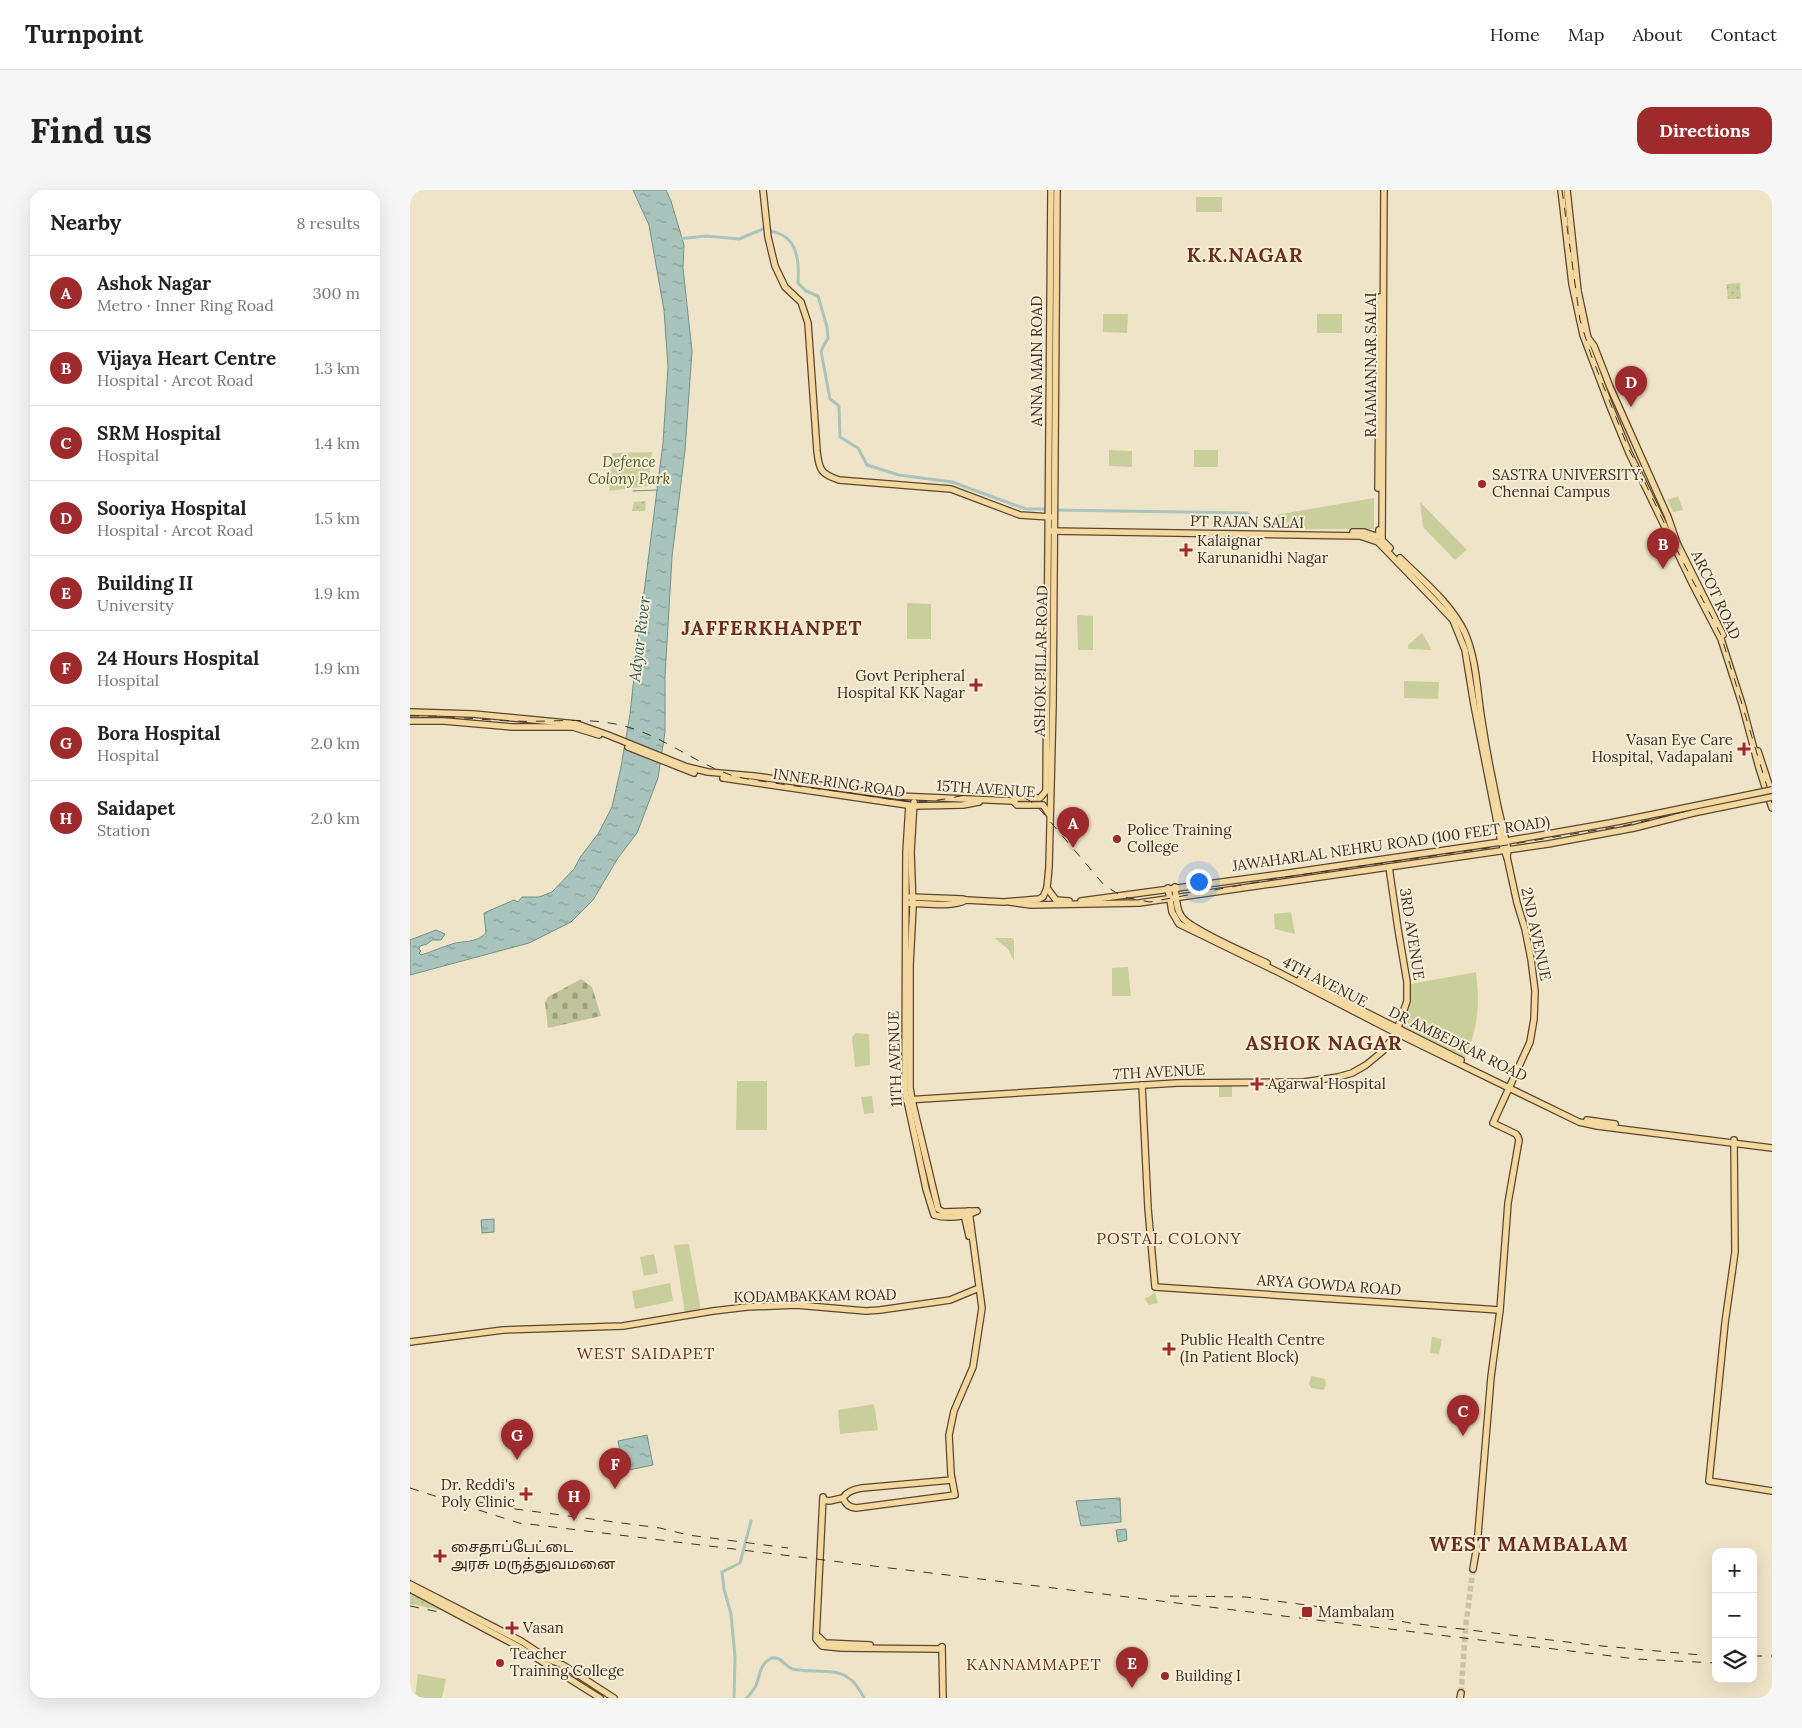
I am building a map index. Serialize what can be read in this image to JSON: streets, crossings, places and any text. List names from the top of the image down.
{
  "streets": {
    "main road": [
      "ANNA MAIN ROAD",
      "RAJAMANNAR SALAI",
      "PT RAJAN SALAI",
      "ARCOT ROAD",
      "ASHOK PILLAR ROAD",
      "INNER RING ROAD",
      "15TH AVENUE",
      "JAWAHARLAL NEHRU ROAD (100 FEET ROAD)",
      "3RD AVENUE",
      "2ND AVENUE",
      "4TH AVENUE",
      "DR AMBEDKAR ROAD",
      "11TH AVENUE",
      "7TH AVENUE",
      "ARYA GOWDA ROAD",
      "KODAMBAKKAM ROAD"
    ]
  },
  "crossings": [
    ["ANNA MAIN ROAD", "PT RAJAN SALAI"],
    ["ANNA MAIN ROAD", "ASHOK PILLAR ROAD"],
    ["RAJAMANNAR SALAI", "PT RAJAN SALAI"],
    ["PT RAJAN SALAI", "ASHOK PILLAR ROAD"],
    ["ARCOT ROAD", "JAWAHARLAL NEHRU ROAD (100 FEET ROAD)"],
    ["ASHOK PILLAR ROAD", "15TH AVENUE"],
    ["INNER RING ROAD", "15TH AVENUE"],
    ["INNER RING ROAD", "11TH AVENUE"],
    ["JAWAHARLAL NEHRU ROAD (100 FEET ROAD)", "3RD AVENUE"],
    ["JAWAHARLAL NEHRU ROAD (100 FEET ROAD)", "2ND AVENUE"],
    ["JAWAHARLAL NEHRU ROAD (100 FEET ROAD)", "4TH AVENUE"],
    ["3RD AVENUE", "4TH AVENUE"],
    ["3RD AVENUE", "7TH AVENUE"],
    ["2ND AVENUE", "4TH AVENUE"],
    ["2ND AVENUE", "DR AMBEDKAR ROAD"],
    ["2ND AVENUE", "ARYA GOWDA ROAD"],
    ["4TH AVENUE", "DR AMBEDKAR ROAD"],
    ["4TH AVENUE", "7TH AVENUE"],
    ["11TH AVENUE", "7TH AVENUE"],
    ["11TH AVENUE", "KODAMBAKKAM ROAD"],
    ["7TH AVENUE", "ARYA GOWDA ROAD"]
  ],
  "districts": [
    "K.K.NAGAR",
    "JAFFERKHANPET",
    "ASHOK NAGAR",
    "POSTAL COLONY",
    "WEST SAIDAPET",
    "WEST MAMBALAM",
    "KANNAMMAPET"
  ],
  "water": ["Adyar River"],
  "parks": ["Defence Colony Park"],
  "places": {
    "other": [
      "SASTRA UNIVERSITY, Chennai Campus",
      "Police Training College",
      "Teacher Training College",
      "Building I"
    ],
    "health": [
      "Kalaignar Karunanidhi Nagar",
      "Govt Peripheral Hospital KK Nagar",
      "Vasan Eye Care Hospital, Vadapalani",
      "Agarwal Hospital",
      "Public Health Centre (In Patient Block)",
      "Dr. Reddi's Poly Clinic",
      "சைதாப்பேட்டை அரசு மருத்துவமனை",
      "Vasan"
    ],
    "transit": ["Mambalam"]
  },
  "page": {
    "header": "Turnpoint",
    "nav": [
      "Home",
      "Map",
      "About",
      "Contact"
    ],
    "buttons": "Directions",
    "title": "Find us",
    "heading": ["Nearby", "8 results"],
    "list": [
      {
        "mark": "A",
        "name": "Ashok Nagar",
        "note": "Metro · Inner Ring Road",
        "value": "300 m"
      },
      {
        "mark": "B",
        "name": "Vijaya Heart Centre",
        "note": "Hospital · Arcot Road",
        "value": "1.3 km"
      },
      {
        "mark": "C",
        "name": "SRM Hospital",
        "note": "Hospital",
        "value": "1.4 km"
      },
      {
        "mark": "D",
        "name": "Sooriya Hospital",
        "note": "Hospital · Arcot Road",
        "value": "1.5 km"
      },
      {
        "mark": "E",
        "name": "Building II",
        "note": "University",
        "value": "1.9 km"
      },
      {
        "mark": "F",
        "name": "24 Hours Hospital",
        "note": "Hospital",
        "value": "1.9 km"
      },
      {
        "mark": "G",
        "name": "Bora Hospital",
        "note": "Hospital",
        "value": "2.0 km"
      },
      {
        "mark": "H",
        "name": "Saidapet",
        "note": "Station",
        "value": "2.0 km"
      }
    ],
    "pins": [
      "D",
      "B",
      "A",
      "C",
      "G",
      "F",
      "H",
      "E"
    ],
    "map_buttons": ["+", "−"]
  }
}
